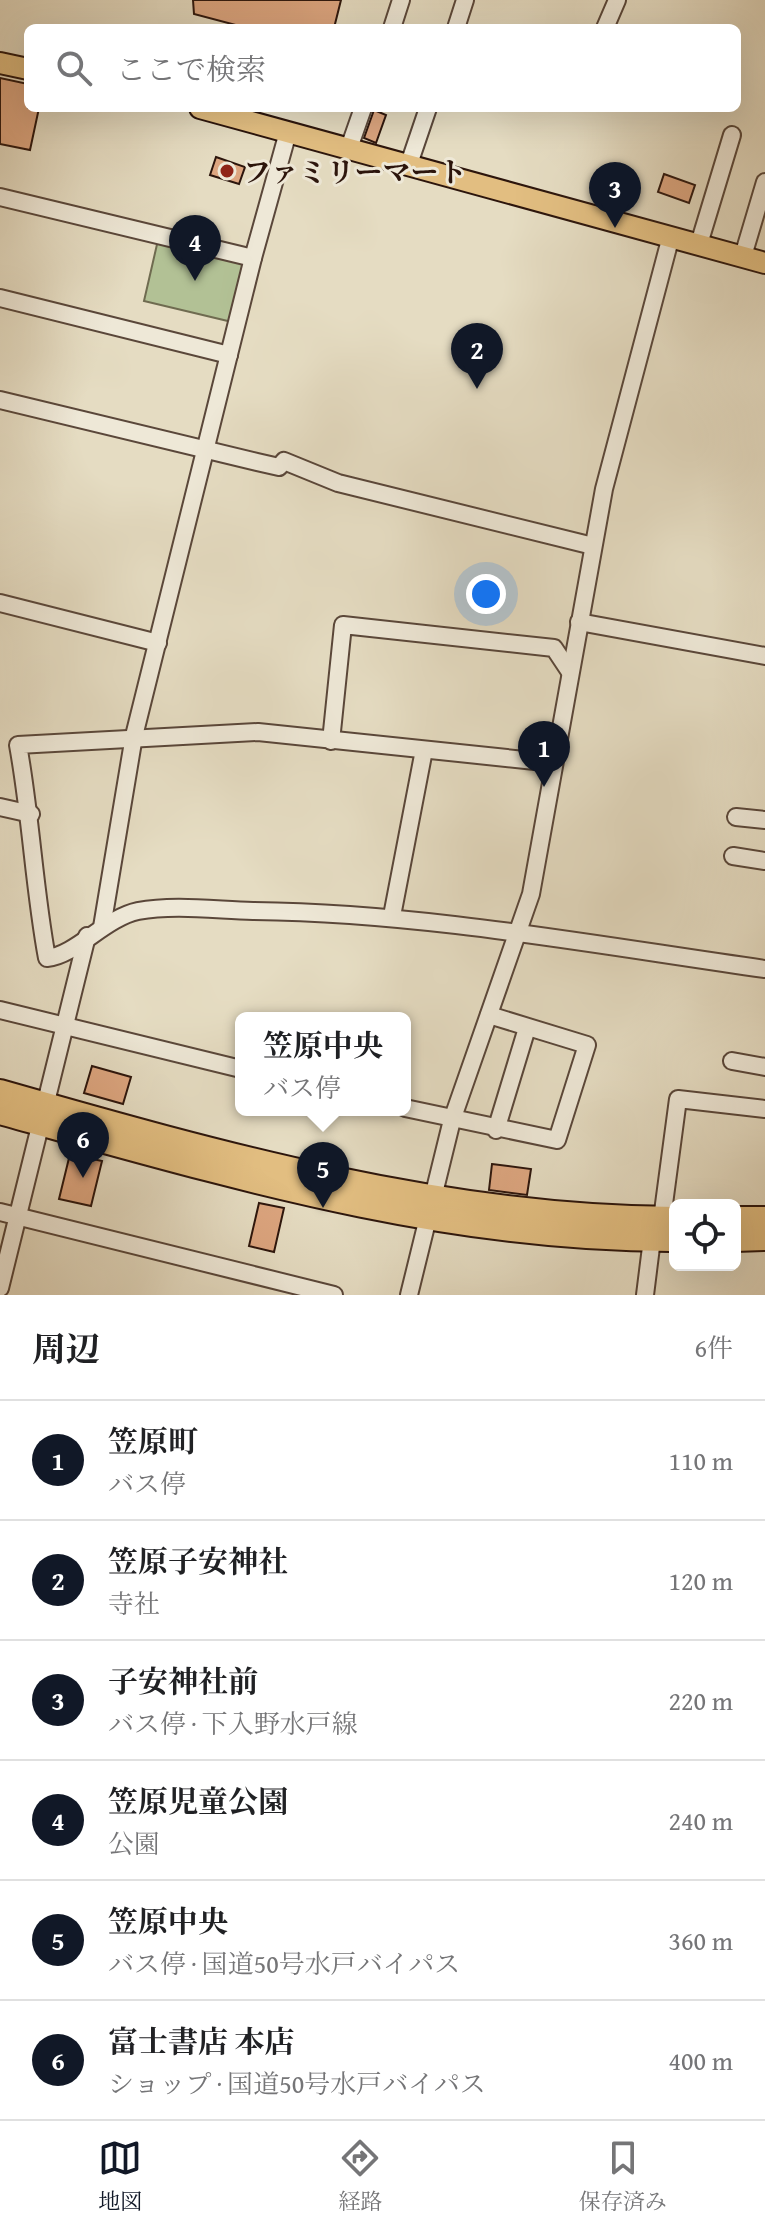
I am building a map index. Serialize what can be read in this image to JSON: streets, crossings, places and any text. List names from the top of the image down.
{
  "places": ["ファミリーマート"],
  "page": {
    "search": "ここで検索",
    "pins": [
      "3",
      "4",
      "2",
      "1",
      "6",
      "5"
    ],
    "popup": ["笠原中央", "バス停"],
    "heading": ["周辺", "6件"],
    "list": [
      {
        "mark": "1",
        "name": "笠原町",
        "note": "バス停",
        "value": "110 m"
      },
      {
        "mark": "2",
        "name": "笠原子安神社",
        "note": "寺社",
        "value": "120 m"
      },
      {
        "mark": "3",
        "name": "子安神社前",
        "note": "バス停 · 下入野水戸線",
        "value": "220 m"
      },
      {
        "mark": "4",
        "name": "笠原児童公園",
        "note": "公園",
        "value": "240 m"
      },
      {
        "mark": "5",
        "name": "笠原中央",
        "note": "バス停 · 国道50号水戸バイパス",
        "value": "360 m"
      },
      {
        "mark": "6",
        "name": "富士書店 本店",
        "note": "ショップ · 国道50号水戸バイパス",
        "value": "400 m"
      }
    ],
    "nav": ["地図", "経路", "保存済み"]
  }
}
